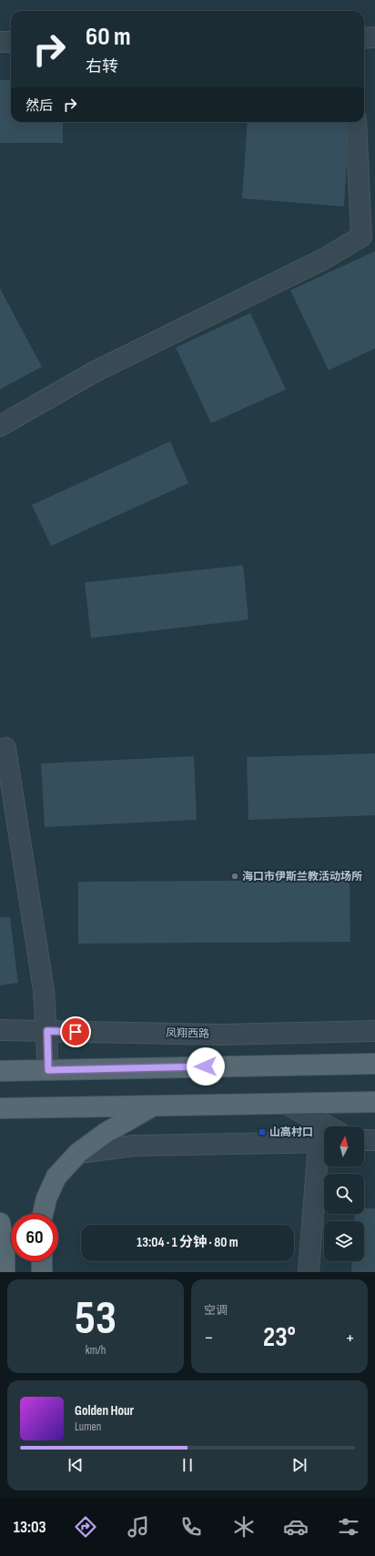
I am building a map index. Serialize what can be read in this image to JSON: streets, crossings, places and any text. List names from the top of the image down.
{
  "streets": {
    "street": ["凤翔西路"]
  },
  "places": {
    "other": ["海口市伊斯兰教活动场所"],
    "transit": ["山高村口"]
  },
  "north": "top",
  "page": {
    "turn": ["60 m", "右转"],
    "then": "然后",
    "limit": "60",
    "trip": "13:04 · 1 分钟 · 80 m",
    "tile": [
      ["53", "km/h"],
      "空调"
    ],
    "heat": ["−", "23°", "+"],
    "song": ["Golden Hour", "Lumen"],
    "tabs": "13:03"
  }
}
